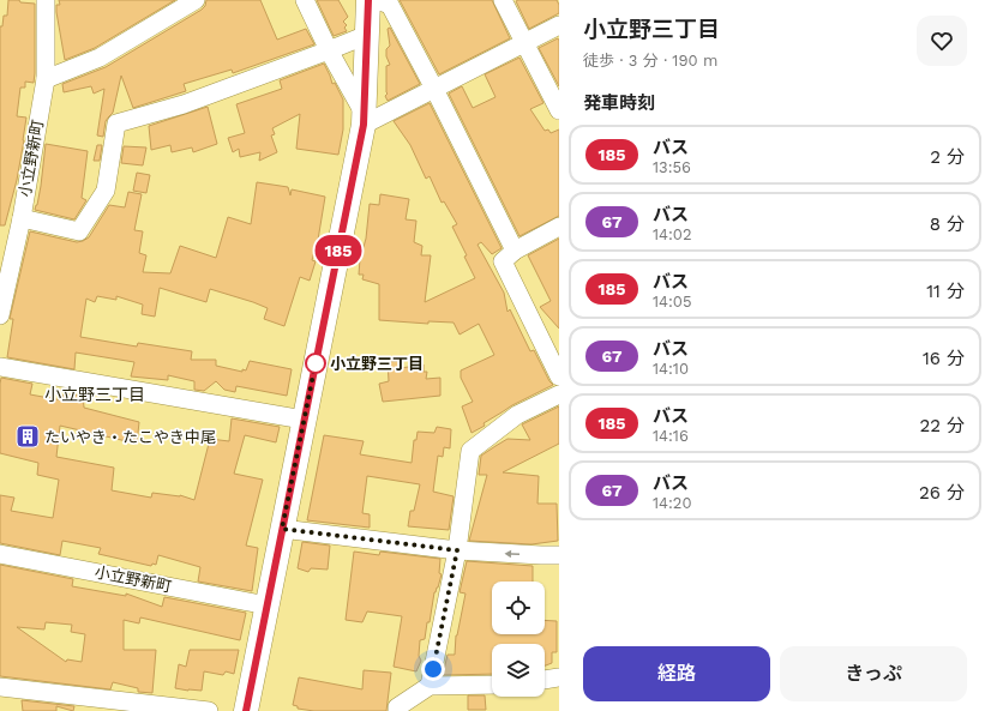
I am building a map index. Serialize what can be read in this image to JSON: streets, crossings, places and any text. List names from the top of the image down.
{
  "streets": {
    "street": ["小立野新町"]
  },
  "districts": ["小立野三丁目"],
  "places": {
    "other": ["小立野三丁目"],
    "building": ["たいやき・たこやき中尾"]
  },
  "lines": ["bus line 185"],
  "page": {
    "on_map": "185",
    "heading": [
      ["小立野三丁目", "徒歩 · 3 分 · 190 m"],
      "発車時刻"
    ],
    "list": [
      {
        "mark": "185",
        "name": "バス",
        "note": "13:56",
        "value": "2 分"
      },
      {
        "mark": "67",
        "name": "バス",
        "note": "14:02",
        "value": "8 分"
      },
      {
        "mark": "185",
        "name": "バス",
        "note": "14:05",
        "value": "11 分"
      },
      {
        "mark": "67",
        "name": "バス",
        "note": "14:10",
        "value": "16 分"
      },
      {
        "mark": "185",
        "name": "バス",
        "note": "14:16",
        "value": "22 分"
      },
      {
        "mark": "67",
        "name": "バス",
        "note": "14:20",
        "value": "26 分"
      }
    ],
    "buttons": ["経路", "きっぷ"]
  }
}
